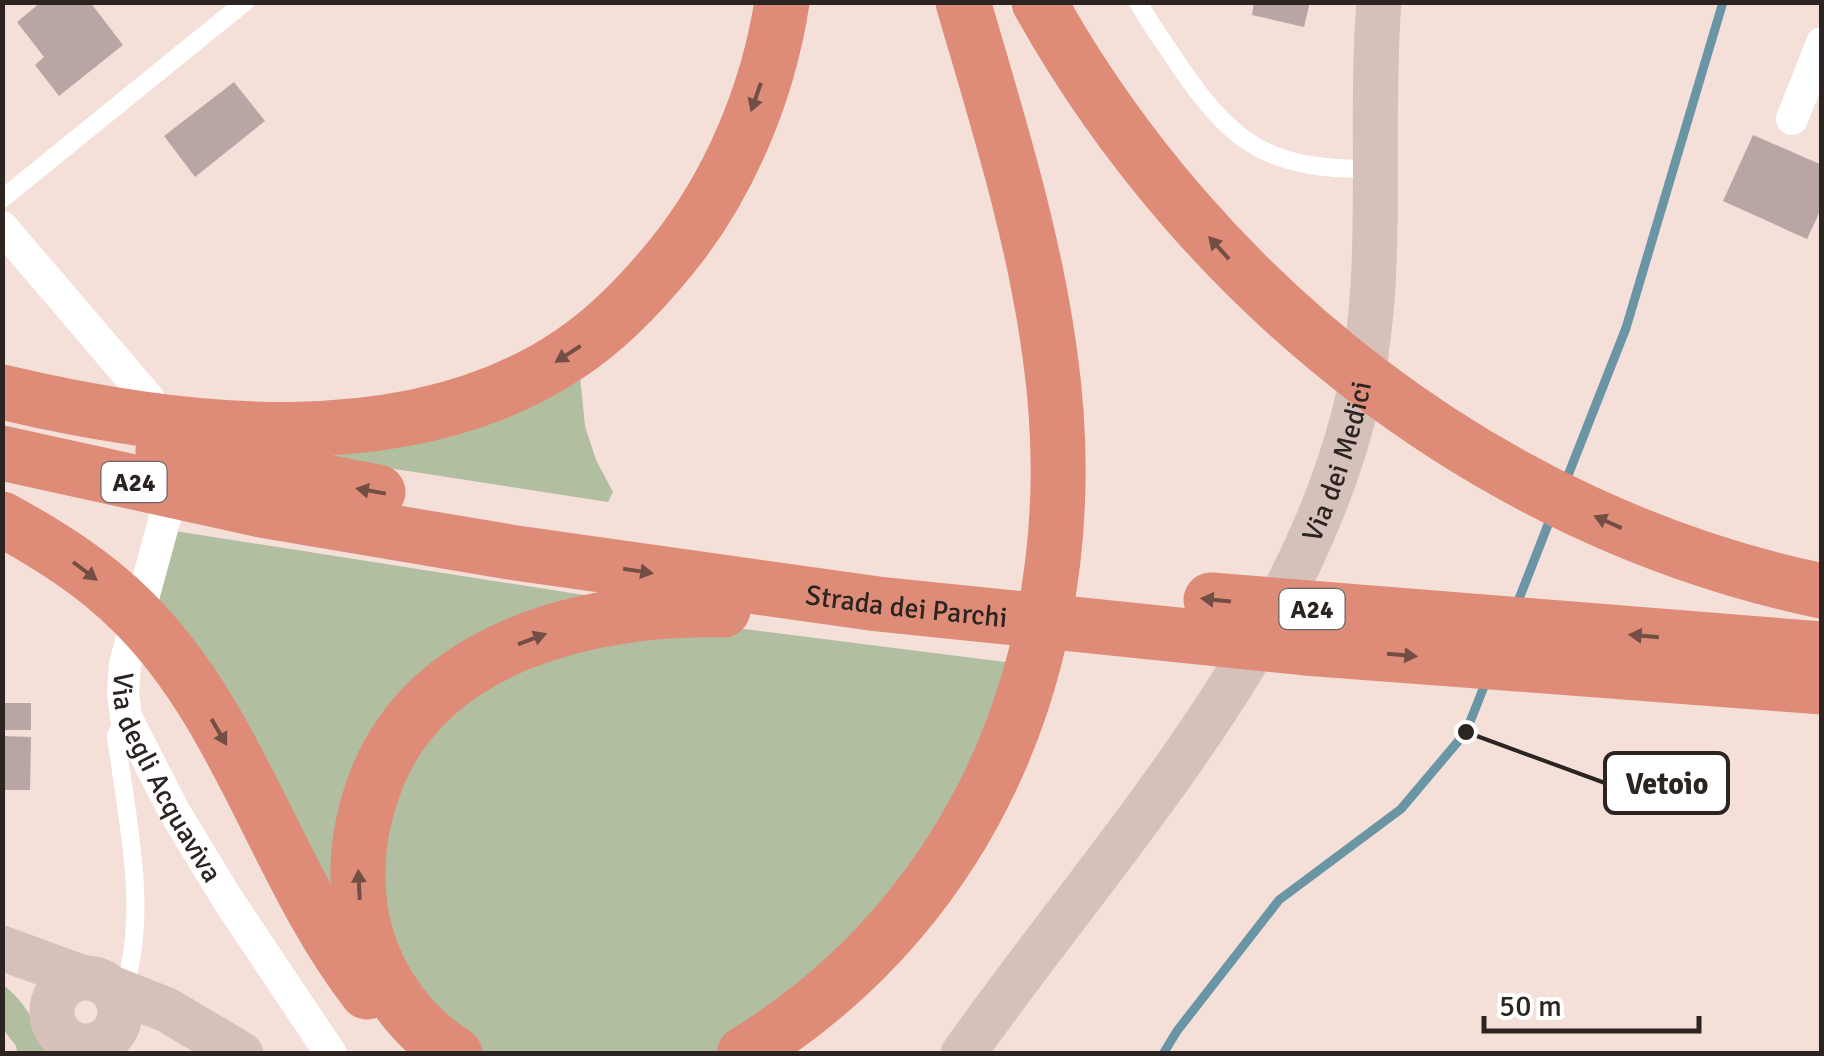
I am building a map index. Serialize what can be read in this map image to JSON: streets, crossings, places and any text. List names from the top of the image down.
{
  "streets": {
    "highway": ["A24", "Strada dei Parchi"],
    "street": ["Via dei Medici", "Via degli Acquaviva"]
  },
  "places": ["Vetoio"],
  "scale_bar": "50 m"
}
